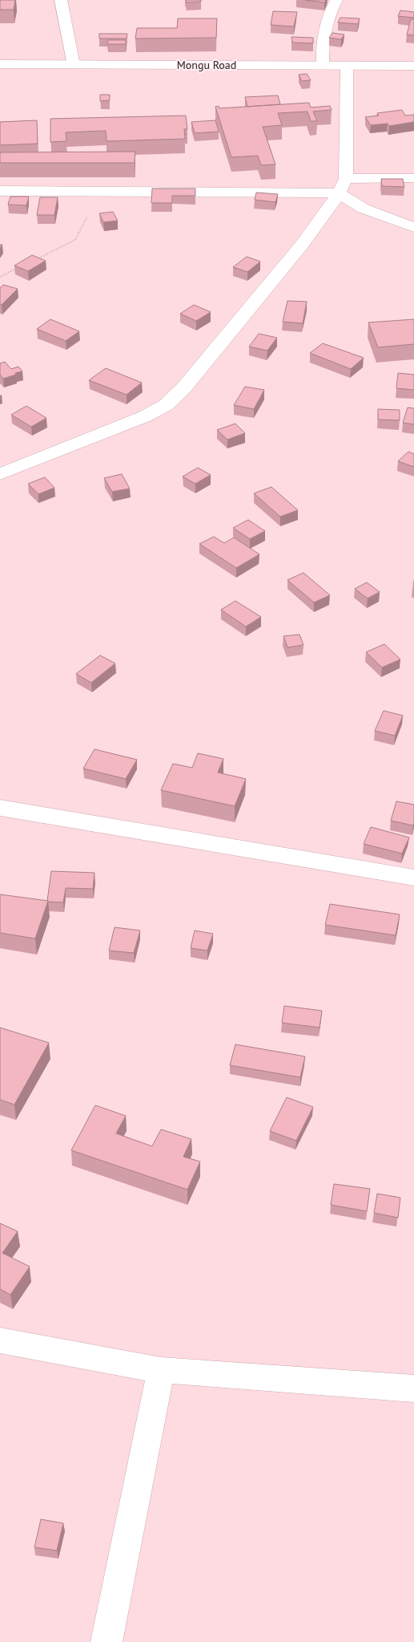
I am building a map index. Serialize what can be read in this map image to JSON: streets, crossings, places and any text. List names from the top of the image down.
{
  "streets": {
    "street": ["Mongu Road"]
  }
}
